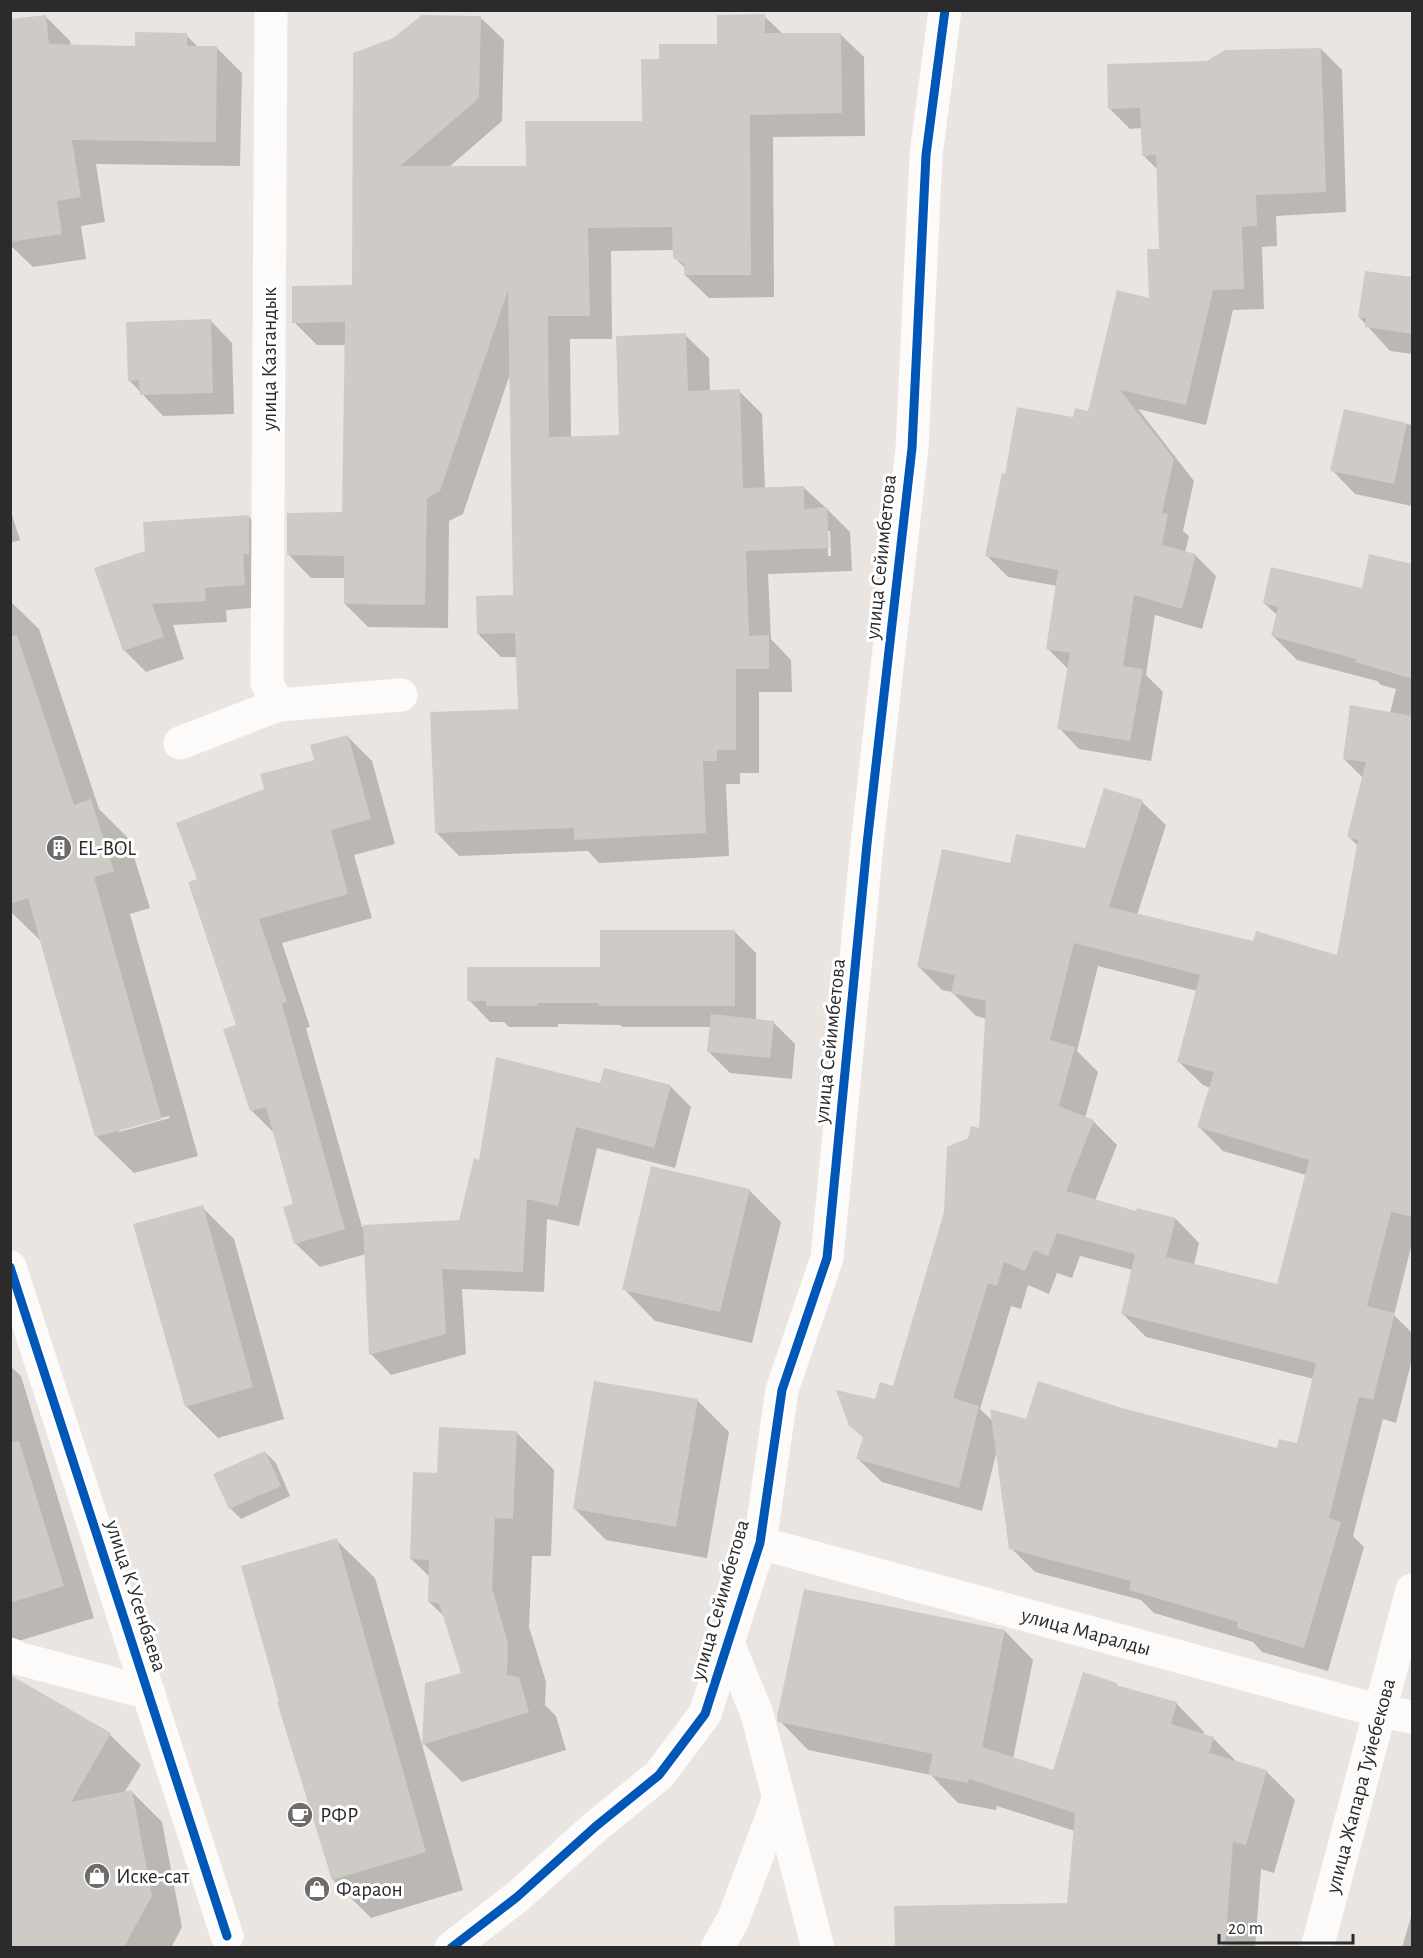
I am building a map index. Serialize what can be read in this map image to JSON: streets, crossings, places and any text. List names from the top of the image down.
{
  "streets": {
    "street": [
      "улица Казгандык",
      "улица Сейимбетова",
      "улица К Усенбаева",
      "улица Маралды",
      "улица Жапара Туйебекова"
    ]
  },
  "crossings": [
    ["улица Сейимбетова", "улица Маралды"],
    ["улица Маралды", "улица Жапара Туйебекова"]
  ],
  "places": {
    "building": ["EL-BOL"],
    "cafe": ["РФР"],
    "shop": ["Иске-сат", "Фараон"]
  },
  "scale_bar": "20 m"
}
